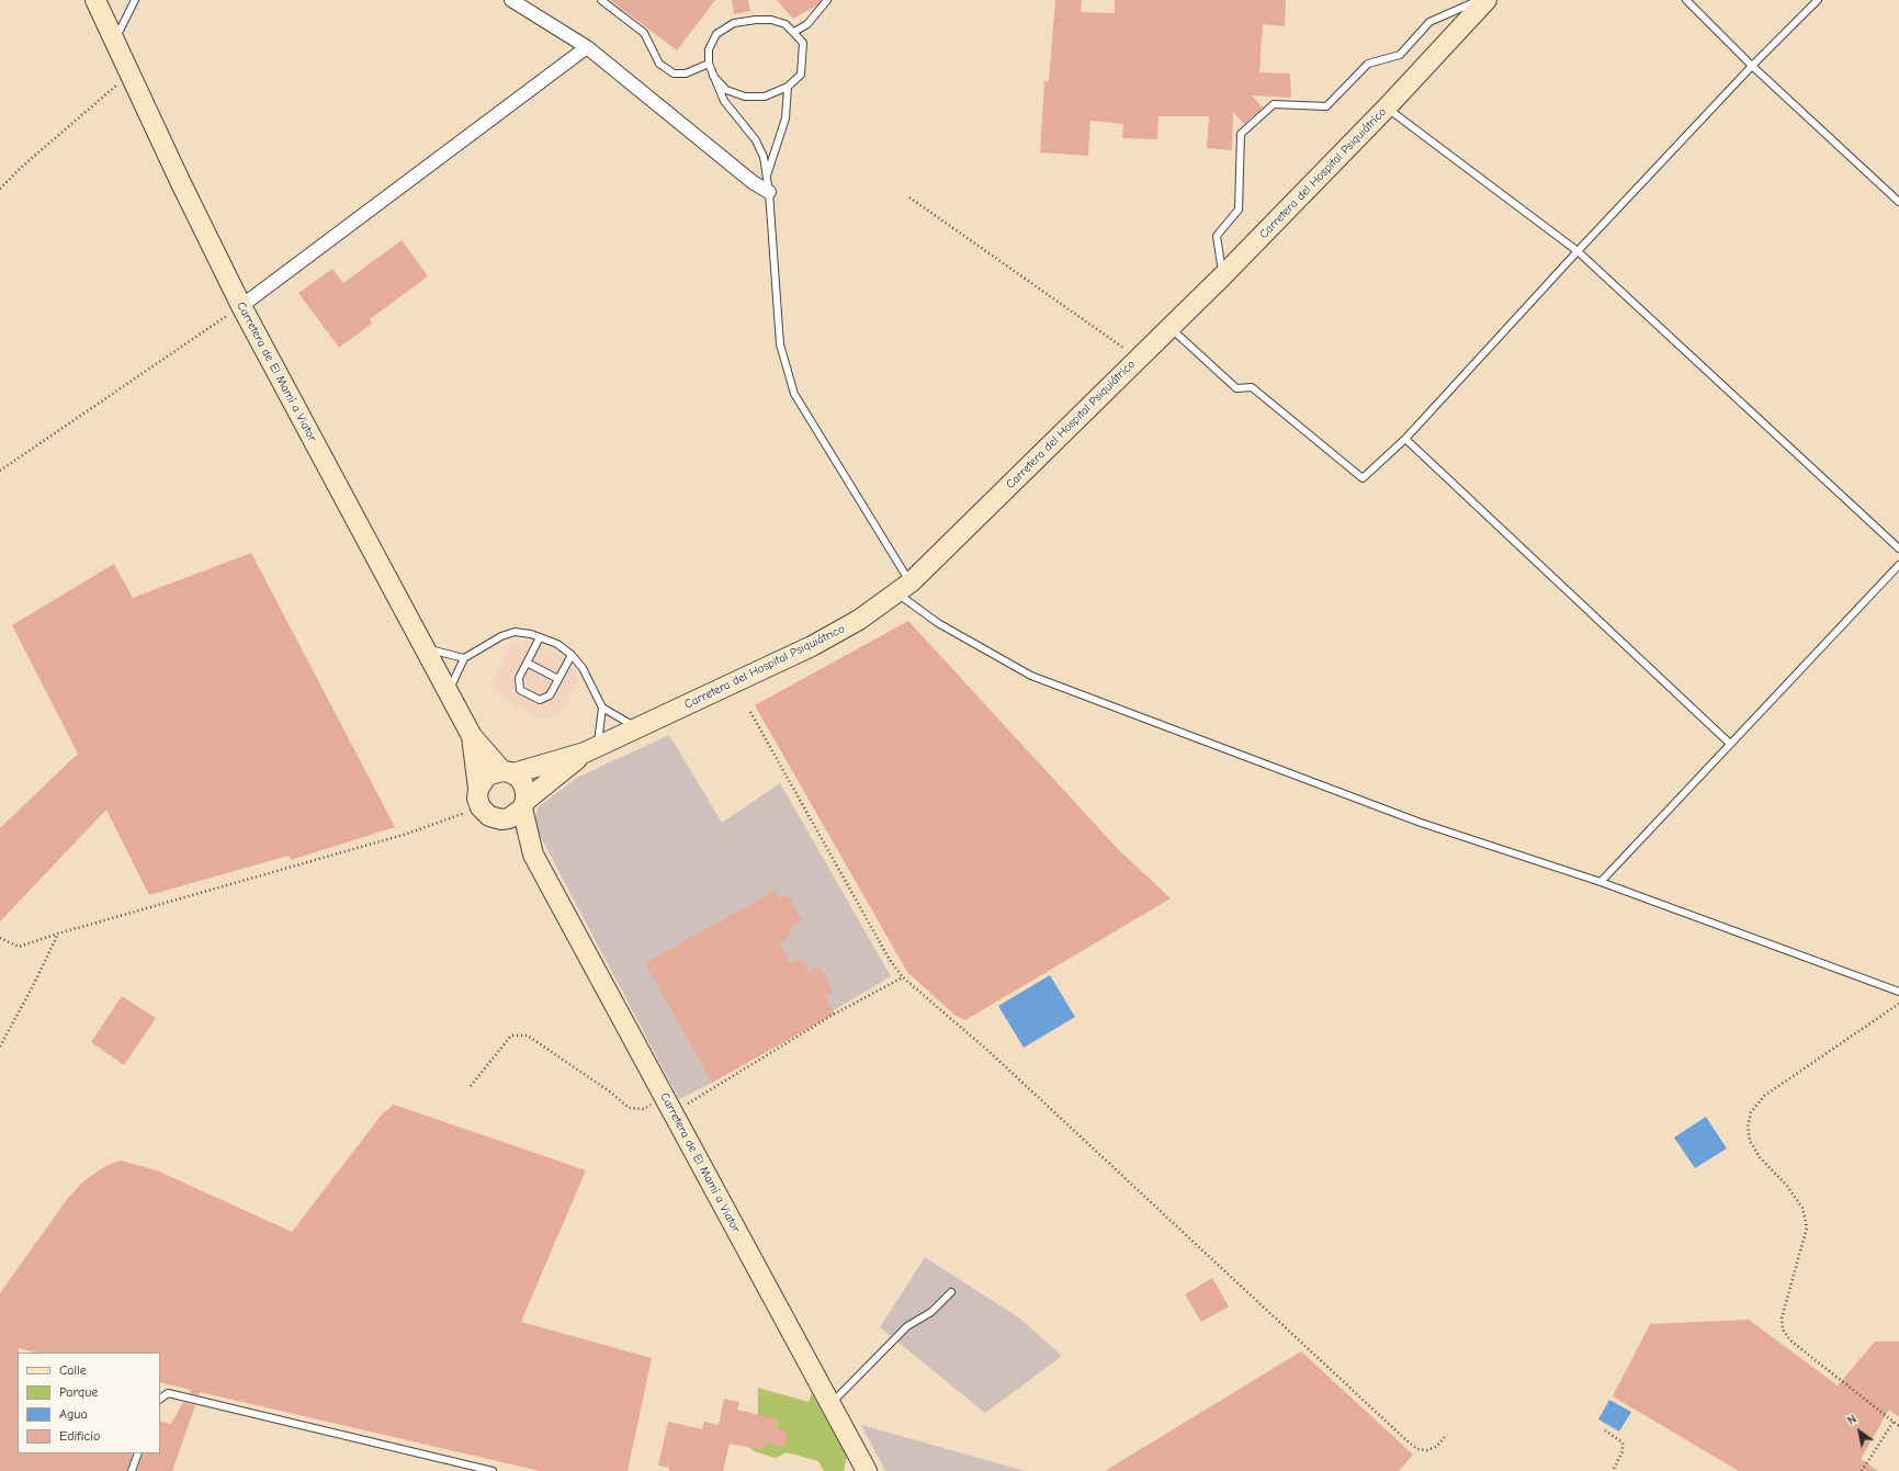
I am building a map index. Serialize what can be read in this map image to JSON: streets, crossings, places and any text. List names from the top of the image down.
{
  "streets": {
    "street": ["Carretera del Hospital Psiquiátrico", "Carretera de El Mamí a Viator"]
  },
  "legend": [
    "Calle",
    "Parque",
    "Agua",
    "Edificio"
  ],
  "north": "top left"
}
